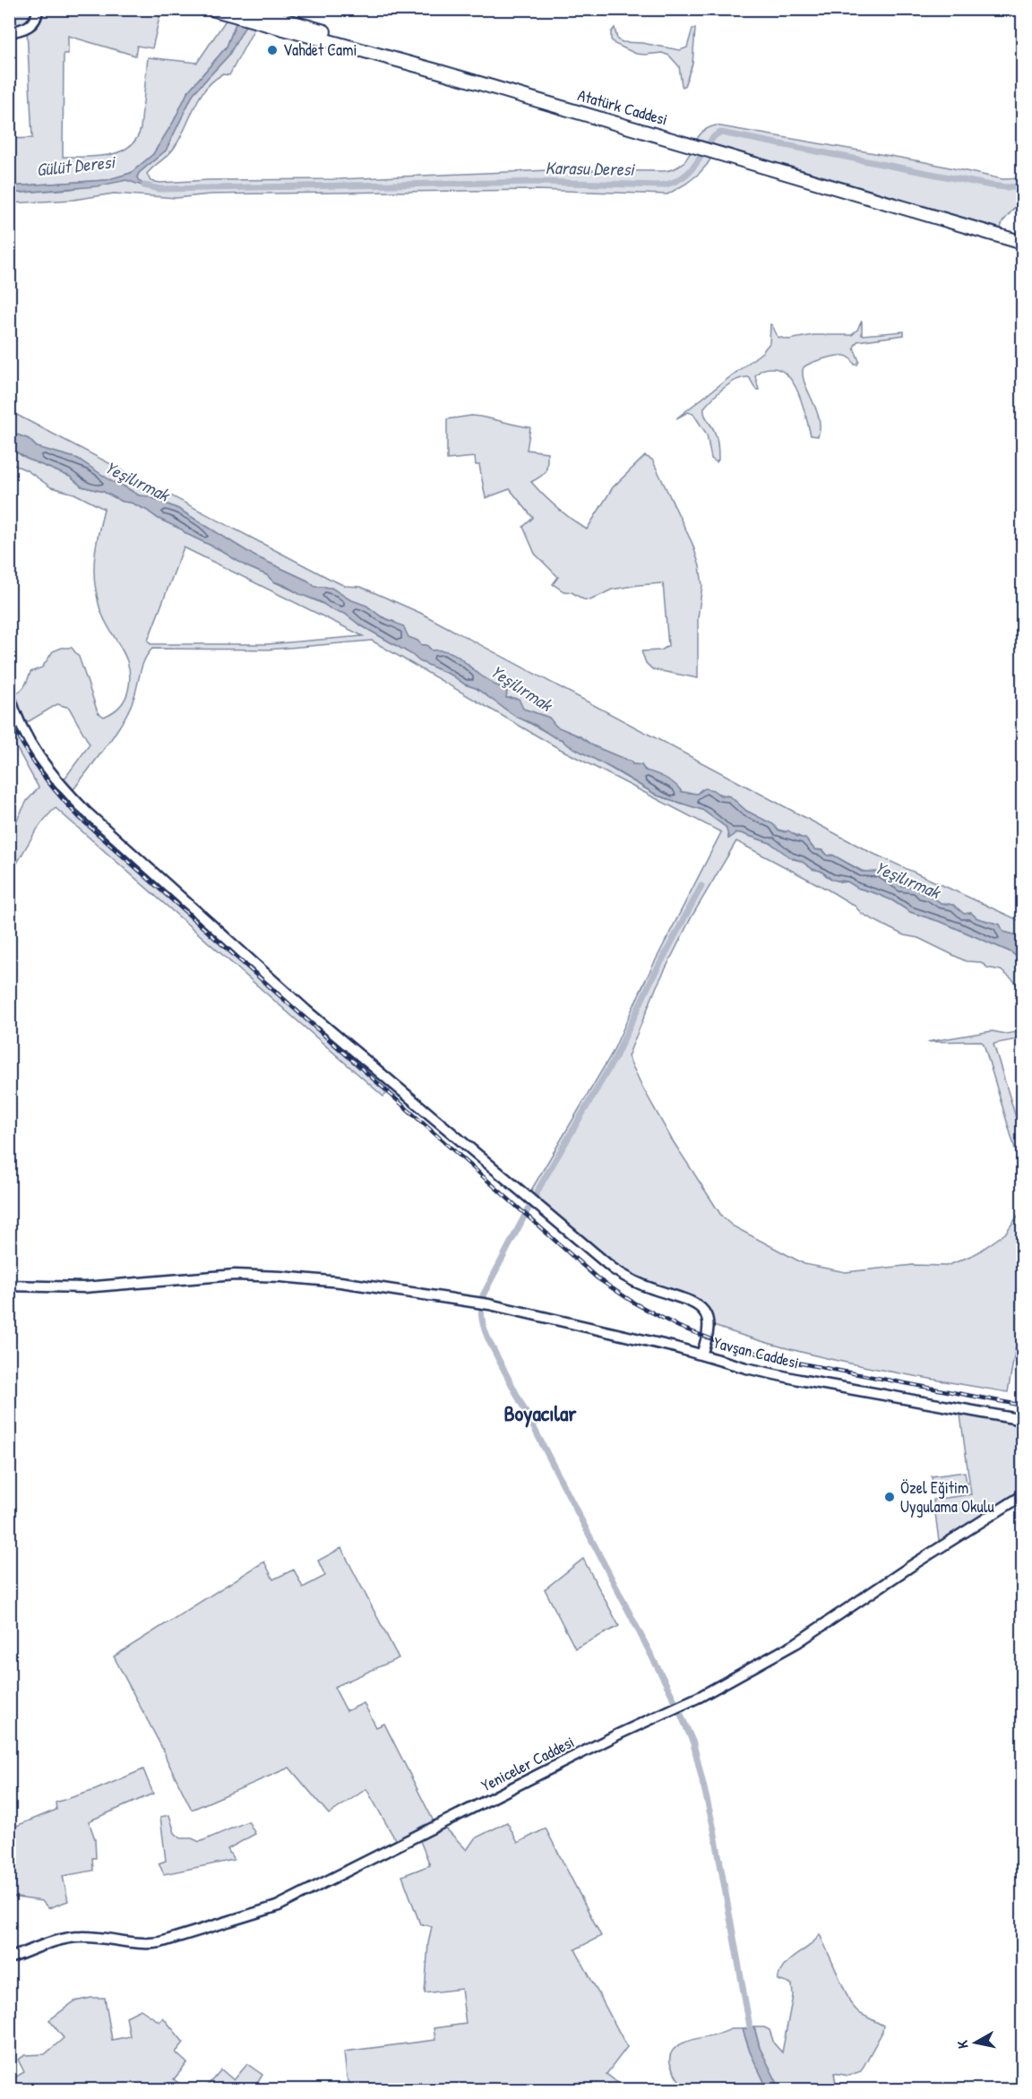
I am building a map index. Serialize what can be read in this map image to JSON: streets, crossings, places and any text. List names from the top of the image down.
{
  "streets": {
    "highway": ["Atatürk Caddesi"],
    "street": ["Yavşan Caddesi", "Yeniceler Caddesi"]
  },
  "districts": ["Boyacılar"],
  "water": ["Gülüt Deresi", "Karasu Deresi", "Yeşilırmak"],
  "places": ["Vahdet Cami", "Özel Eğitim Uygulama Okulu"],
  "north": "left"
}
